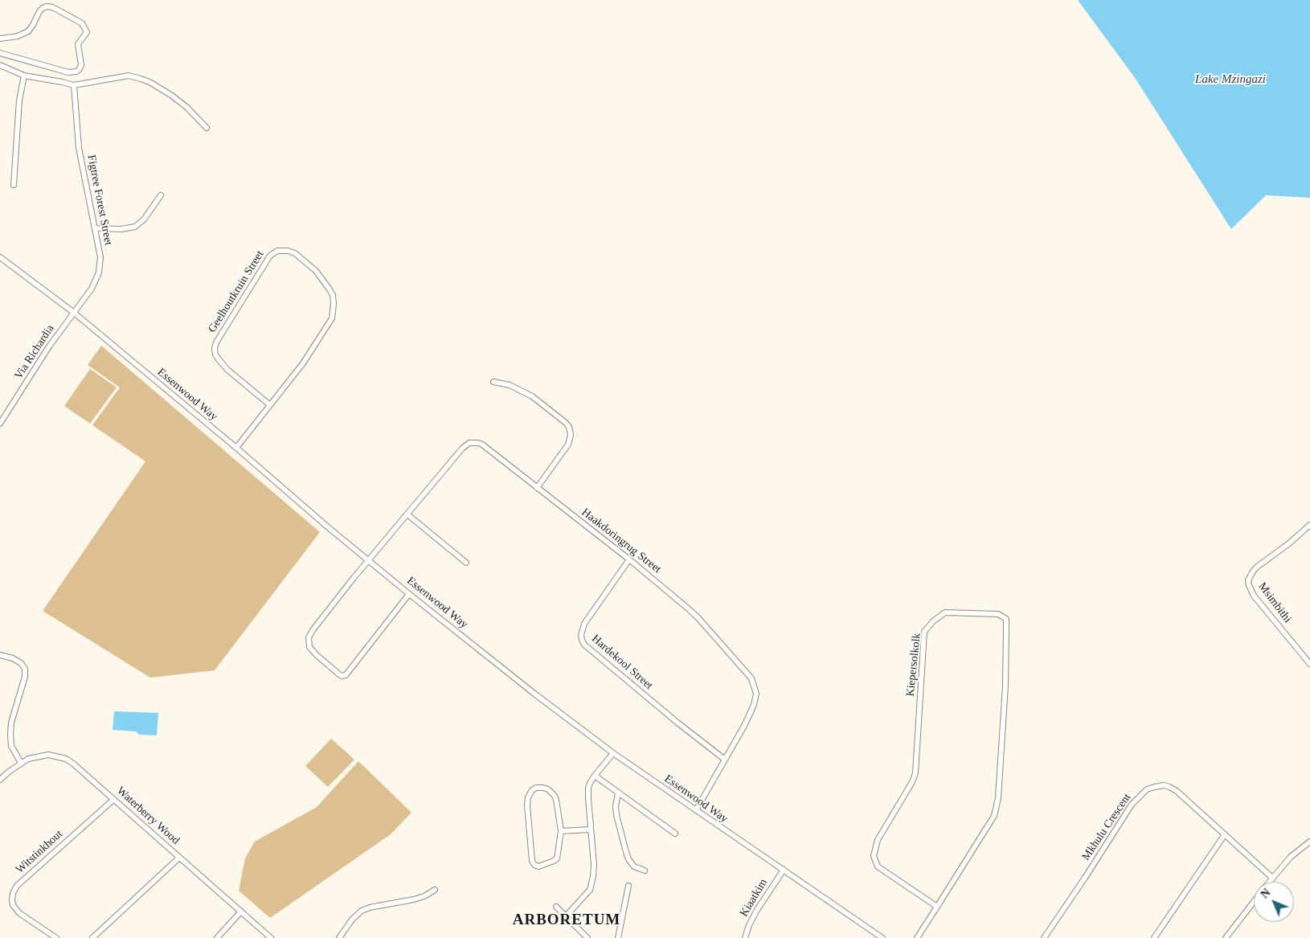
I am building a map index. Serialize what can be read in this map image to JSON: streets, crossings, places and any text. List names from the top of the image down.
{
  "streets": {
    "street": [
      "Figtree Forest Street",
      "Geelhoutkruin Street",
      "Via Richardia",
      "Essenwood Way",
      "Haakdoringrug Street",
      "Msimbithi",
      "Hardekool Street",
      "Kiepersolkolk",
      "Waterberry Wood",
      "Mkhulu Crescent",
      "Witstinkhout",
      "Kiaatkim"
    ]
  },
  "crossings": [
    ["Figtree Forest Street", "Via Richardia"],
    ["Figtree Forest Street", "Essenwood Way"],
    ["Geelhoutkruin Street", "Essenwood Way"],
    ["Via Richardia", "Essenwood Way"],
    ["Essenwood Way", "Haakdoringrug Street"],
    ["Essenwood Way", "Kiaatkim"],
    ["Haakdoringrug Street", "Hardekool Street"],
    ["Waterberry Wood", "Witstinkhout"]
  ],
  "districts": ["ARBORETUM"],
  "water": ["Lake Mzingazi"],
  "north": "top left"
}
